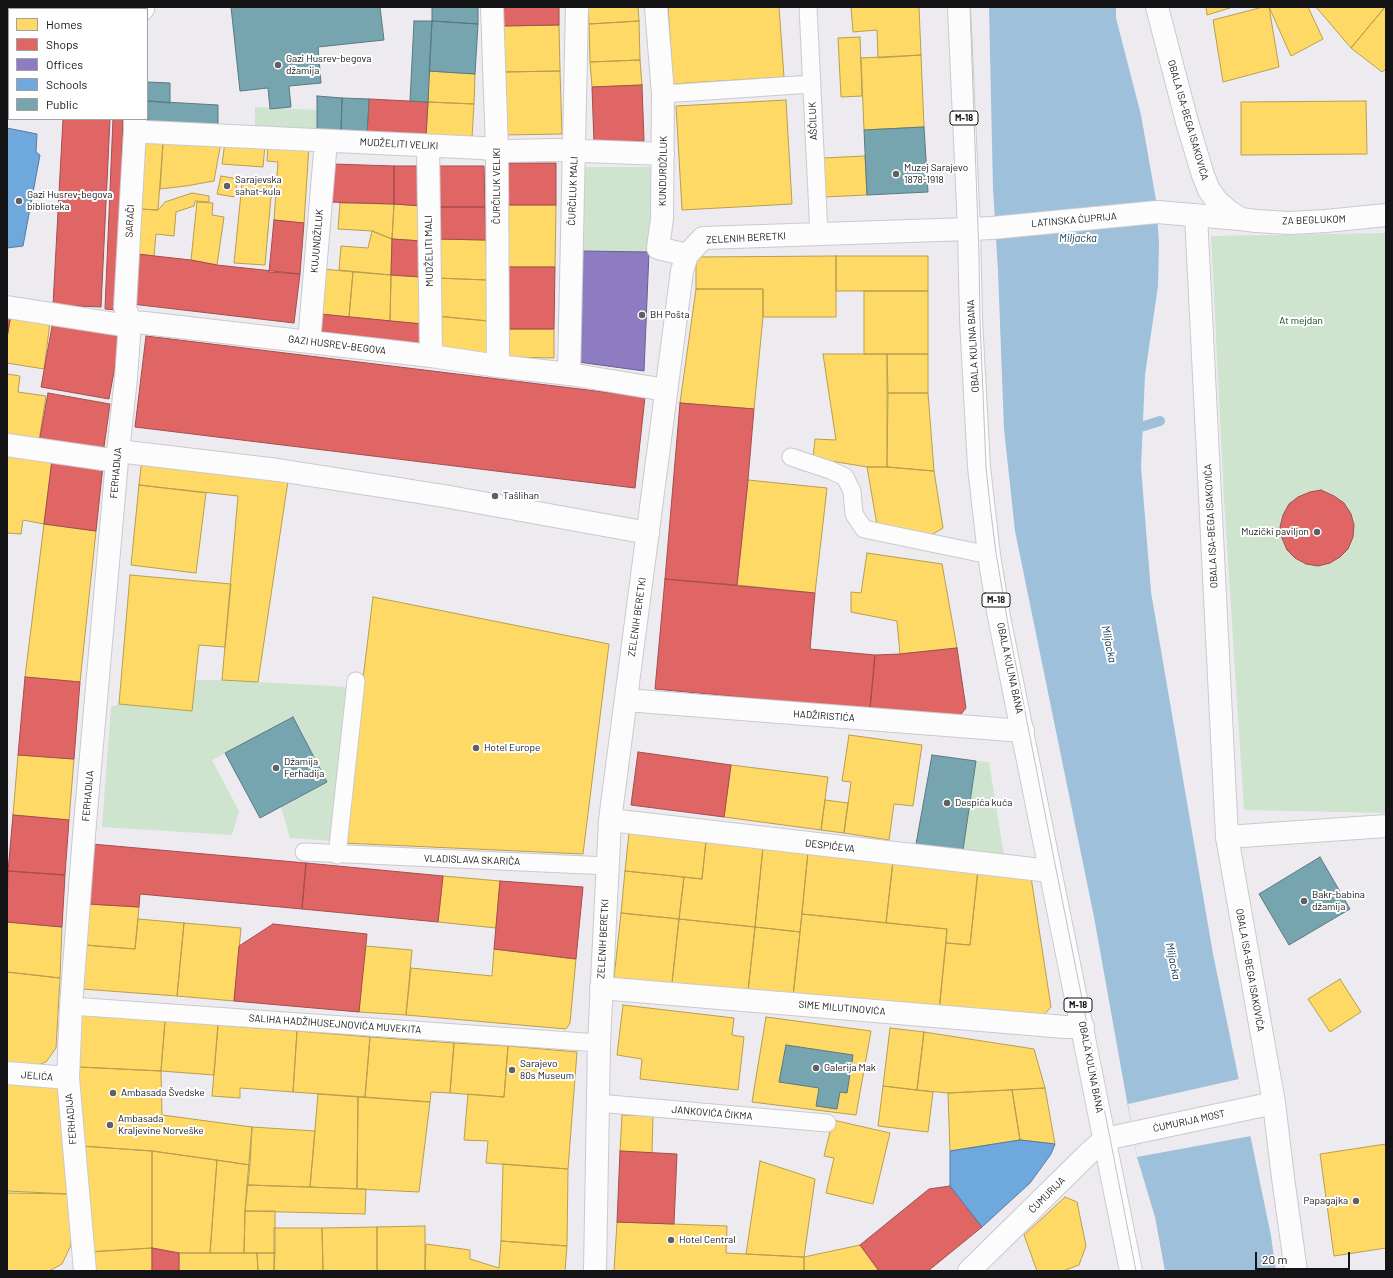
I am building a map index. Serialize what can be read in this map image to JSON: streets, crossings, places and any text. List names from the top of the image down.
{
  "streets": {
    "street": [
      "M-18",
      "OBALA ISA-BEGA ISAKOVIĆA",
      "MUDŽELITI VELIKI",
      "KUNDURDŽILUK",
      "ČURČILUK VELIKI",
      "ČURČILUK MALI",
      "LATINSKA ĆUPRIJA",
      "ZA BEGLUKOM",
      "SARAČI",
      "ZELENIH BERETKI",
      "KUJUNDŽILUK",
      "MUDŽELITI MALI",
      "GAZI HUSREV-BEGOVA",
      "OBALA KULINA BANA",
      "FERHADIJA",
      "HADŽIRISTIĆA",
      "DESPIĆEVA",
      "SIME MILUTINOVIĆA",
      "JELIĆA",
      "ĆUMURIJA MOST",
      "ĆUMURIJA"
    ],
    "lane": [
      "AŠČILUK",
      "VLADISLAVA SKARIĆA",
      "SALIHA HADŽIHUSEJNOVIĆA MUVEKITA",
      "JANKOVIĆA ČIKMA"
    ]
  },
  "crossings": [
    ["OBALA ISA-BEGA ISAKOVIĆA", "LATINSKA ĆUPRIJA"],
    ["OBALA ISA-BEGA ISAKOVIĆA", "ZA BEGLUKOM"],
    ["OBALA ISA-BEGA ISAKOVIĆA", "ĆUMURIJA MOST"],
    ["AŠČILUK", "ZELENIH BERETKI"],
    ["MUDŽELITI VELIKI", "KUNDURDŽILUK"],
    ["MUDŽELITI VELIKI", "ČURČILUK VELIKI"],
    ["MUDŽELITI VELIKI", "ČURČILUK MALI"],
    ["MUDŽELITI VELIKI", "SARAČI"],
    ["MUDŽELITI VELIKI", "KUJUNDŽILUK"],
    ["MUDŽELITI VELIKI", "MUDŽELITI MALI"],
    ["KUNDURDŽILUK", "ZELENIH BERETKI"],
    ["ČURČILUK VELIKI", "GAZI HUSREV-BEGOVA"],
    ["ČURČILUK MALI", "GAZI HUSREV-BEGOVA"],
    ["LATINSKA ĆUPRIJA", "ZA BEGLUKOM"],
    ["LATINSKA ĆUPRIJA", "ZELENIH BERETKI"],
    ["LATINSKA ĆUPRIJA", "OBALA KULINA BANA"],
    ["SARAČI", "GAZI HUSREV-BEGOVA"],
    ["SARAČI", "FERHADIJA"],
    ["ZELENIH BERETKI", "GAZI HUSREV-BEGOVA"],
    ["ZELENIH BERETKI", "OBALA KULINA BANA"],
    ["ZELENIH BERETKI", "HADŽIRISTIĆA"],
    ["ZELENIH BERETKI", "DESPIĆEVA"],
    ["ZELENIH BERETKI", "VLADISLAVA SKARIĆA"],
    ["ZELENIH BERETKI", "SIME MILUTINOVIĆA"],
    ["ZELENIH BERETKI", "SALIHA HADŽIHUSEJNOVIĆA MUVEKITA"],
    ["ZELENIH BERETKI", "JANKOVIĆA ČIKMA"],
    ["KUJUNDŽILUK", "GAZI HUSREV-BEGOVA"],
    ["MUDŽELITI MALI", "GAZI HUSREV-BEGOVA"],
    ["GAZI HUSREV-BEGOVA", "FERHADIJA"],
    ["OBALA KULINA BANA", "HADŽIRISTIĆA"],
    ["OBALA KULINA BANA", "DESPIĆEVA"],
    ["OBALA KULINA BANA", "SIME MILUTINOVIĆA"],
    ["OBALA KULINA BANA", "ĆUMURIJA"],
    ["FERHADIJA", "SALIHA HADŽIHUSEJNOVIĆA MUVEKITA"],
    ["FERHADIJA", "JELIĆA"],
    ["ĆUMURIJA MOST", "ĆUMURIJA"]
  ],
  "water": ["Miljacka"],
  "parks": ["At mejdan"],
  "places": [
    "Gazi Husrev-begova džamija",
    "Muzej Sarajevo 1878-1918",
    "Sarajevska sahat-kula",
    "Gazi Husrev-begova biblioteka",
    "BH Pošta",
    "Tašlihan",
    "Muzički paviljon",
    "Hotel Europe",
    "Džamija Ferhadija",
    "Despića kuća",
    "Bakr-babina džamija",
    "Galerija Mak",
    "Sarajevo 80s Museum",
    "Ambasada Švedske",
    "Ambasada Kraljevine Norveške",
    "Papagajka",
    "Hotel Central"
  ],
  "legend": [
    "Homes",
    "Shops",
    "Offices",
    "Schools",
    "Public"
  ],
  "scale_bar": "20 m"
}
